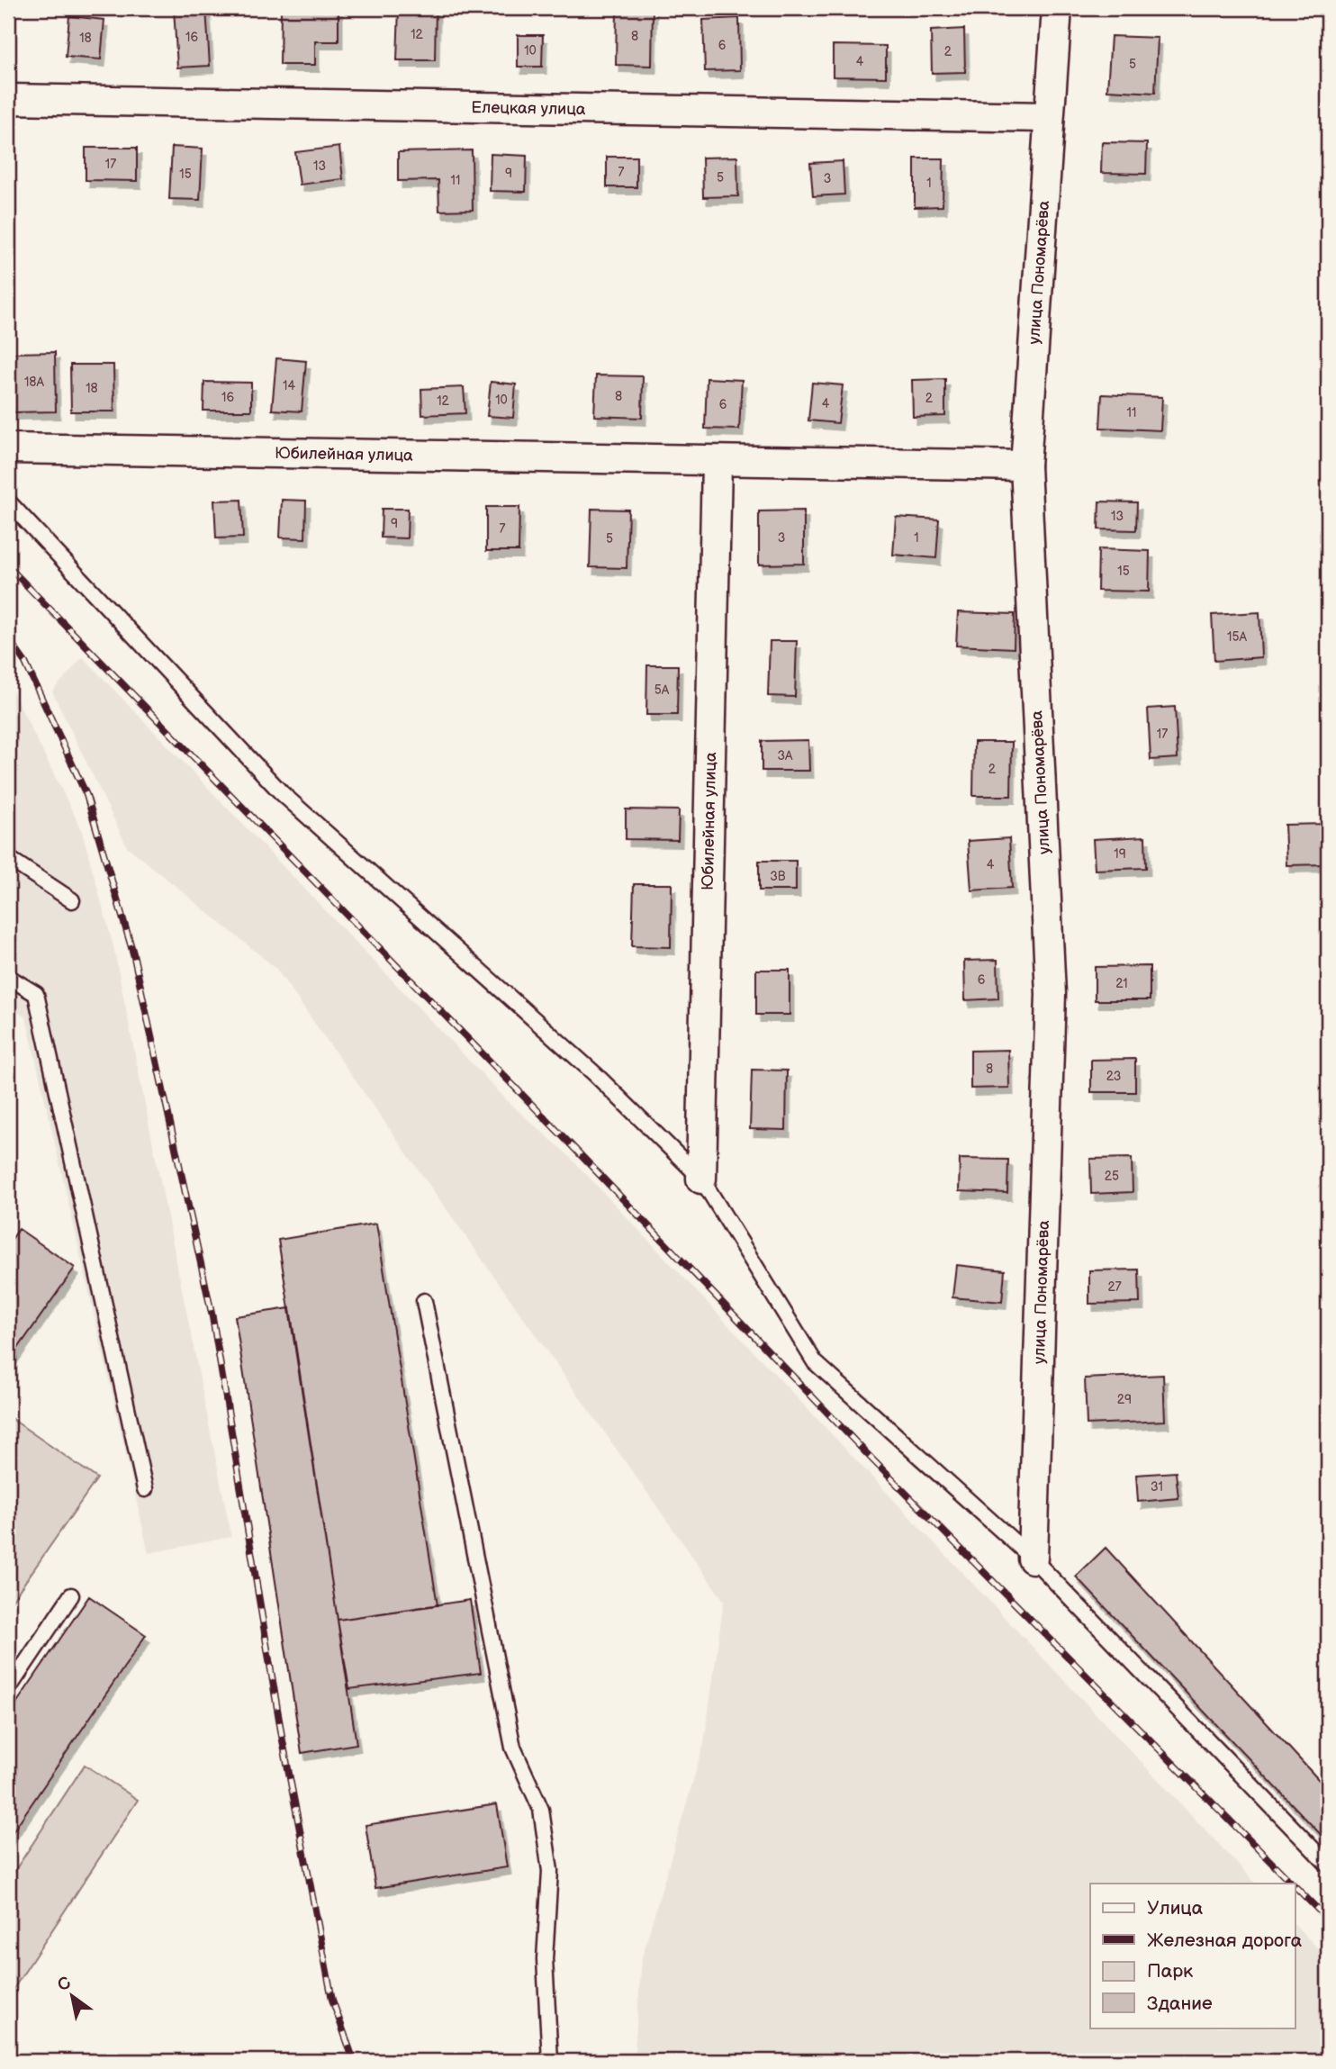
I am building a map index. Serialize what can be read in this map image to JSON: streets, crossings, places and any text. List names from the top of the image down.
{
  "streets": {
    "street": ["Елецкая улица", "улица Пономарёва", "Юбилейная улица"]
  },
  "crossings": [
    ["Елецкая улица", "улица Пономарёва"],
    ["улица Пономарёва", "Юбилейная улица"]
  ],
  "house_numbers": [
    "12",
    "8",
    "16",
    "18",
    "6",
    "10",
    "2",
    "4",
    "5",
    "17",
    "13",
    "7",
    "9",
    "15",
    "5",
    "3",
    "11",
    "1",
    "18А",
    "14",
    "18",
    "8",
    "16",
    "2",
    "10",
    "12",
    "4",
    "6",
    "11",
    "13",
    "9",
    "7",
    "3",
    "1",
    "5",
    "15",
    "15А",
    "5А",
    "17",
    "3А",
    "2",
    "19",
    "4",
    "3В",
    "6",
    "21",
    "8",
    "23",
    "25",
    "27",
    "29",
    "31"
  ],
  "legend": [
    "Улица",
    "Железная дорога",
    "Парк",
    "Здание"
  ],
  "north": "top left"
}
